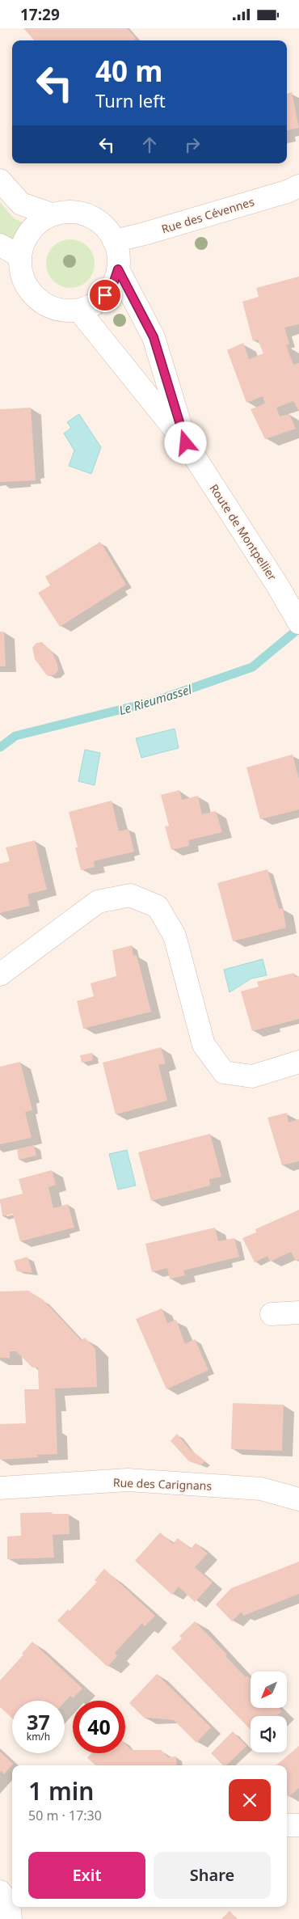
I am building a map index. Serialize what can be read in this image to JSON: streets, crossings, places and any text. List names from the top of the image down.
{
  "streets": {
    "street": ["Rue des Cévennes", "Route de Montpellier", "Rue des Carignans"]
  },
  "crossings": [
    ["Rue des Cévennes", "Route de Montpellier"]
  ],
  "water": ["Le Rieumassel"],
  "north": "bottom left",
  "page": {
    "status": "17:29",
    "turn": ["40 m", "Turn left"],
    "speed": "37 km/h",
    "limit": "40",
    "heading": ["1 min", "50 m · 17:30"],
    "buttons": ["Exit", "Share"]
  }
}
